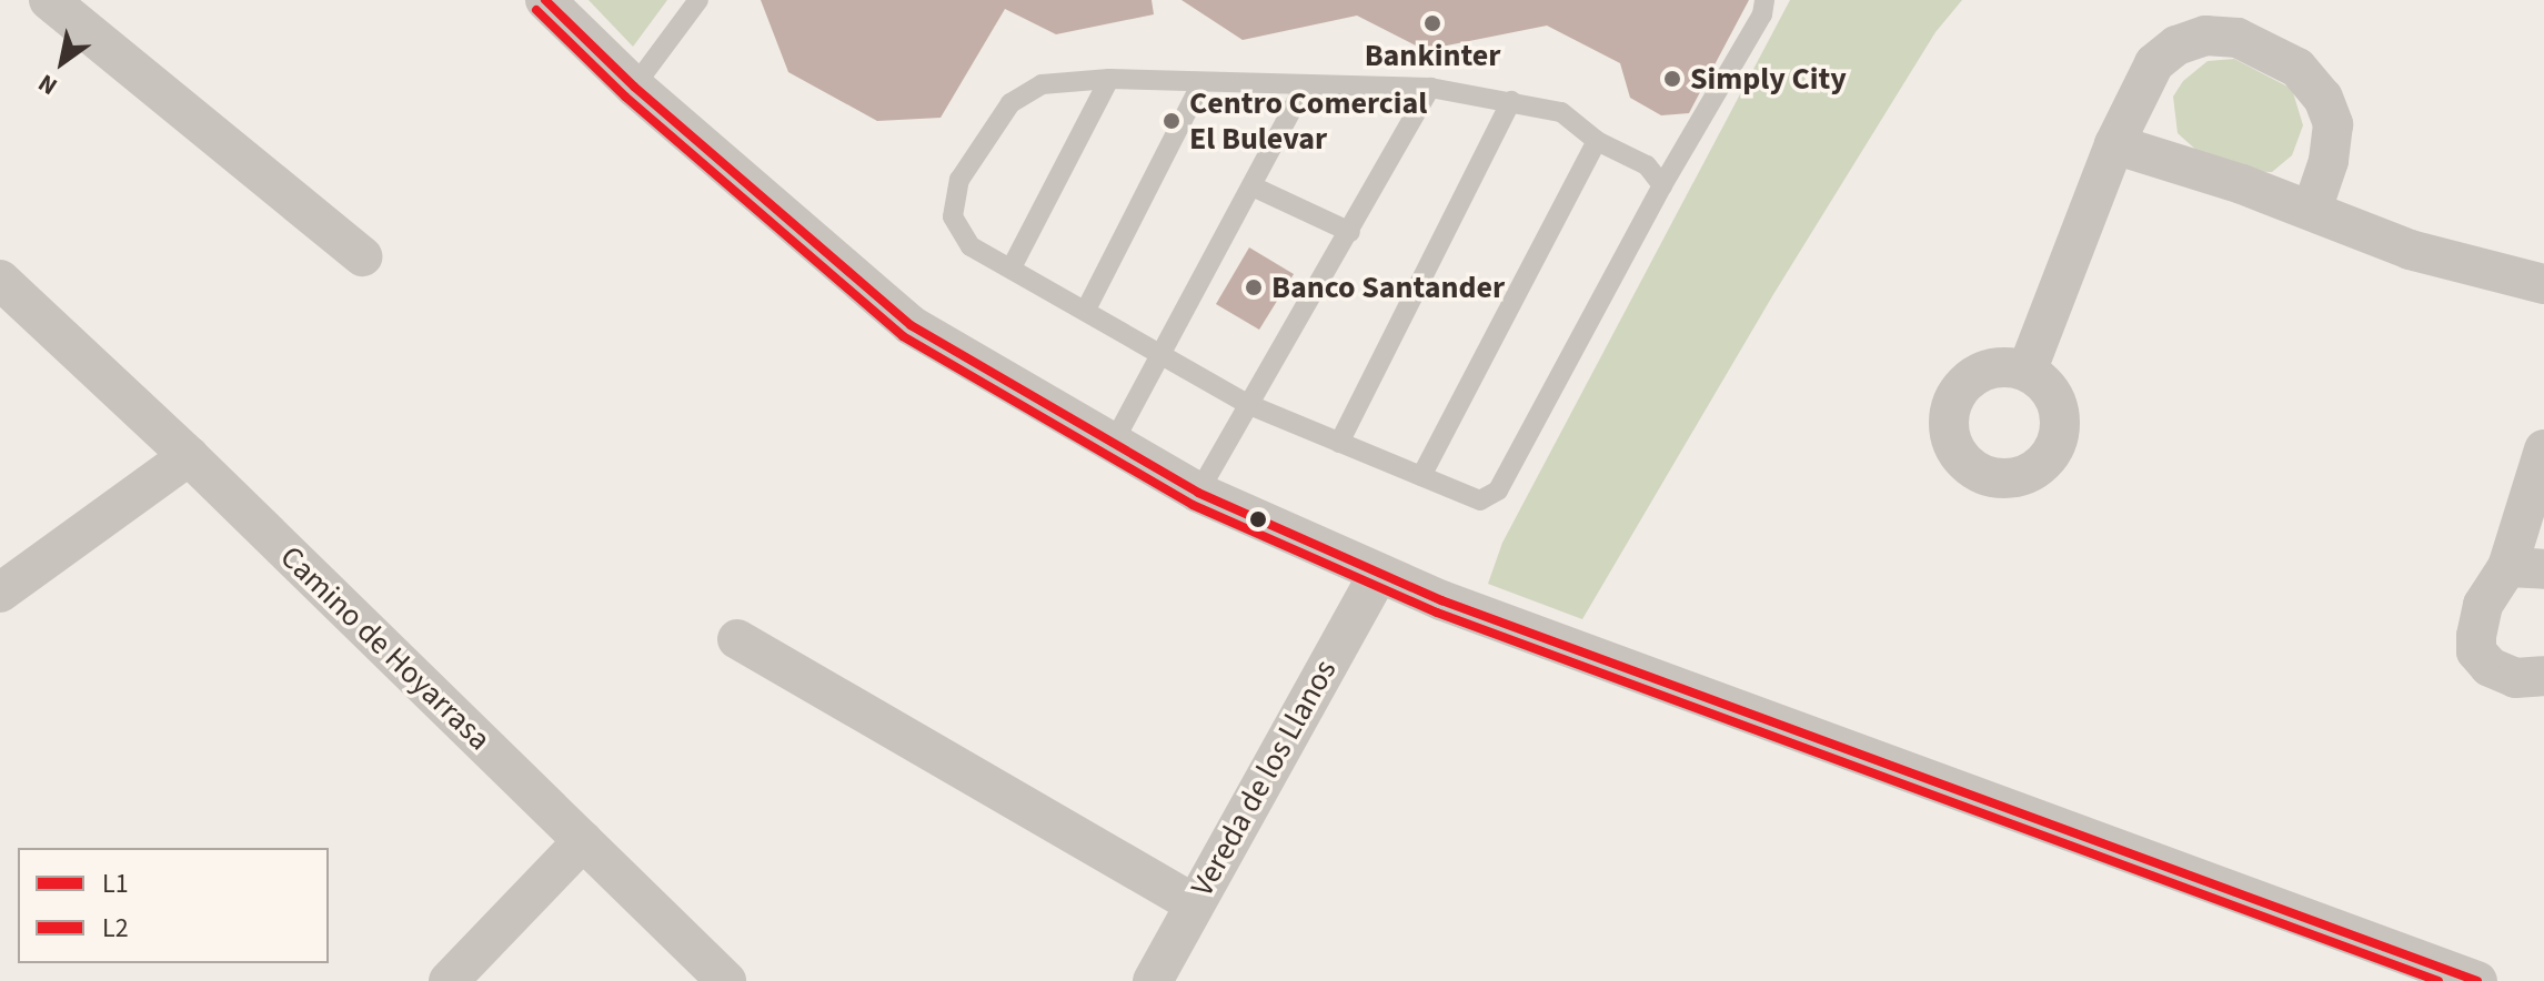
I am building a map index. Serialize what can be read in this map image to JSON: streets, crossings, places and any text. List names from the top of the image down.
{
  "streets": {
    "street": ["Camino de Hoyarrasa", "Vereda de los Llanos"]
  },
  "places": [
    "Bankinter",
    "Simply City",
    "Centro Comercial El Bulevar",
    "Banco Santander"
  ],
  "lines": ["transit line L1", "transit line L2"],
  "legend": ["L1", "L2"],
  "north": "bottom left"
}
